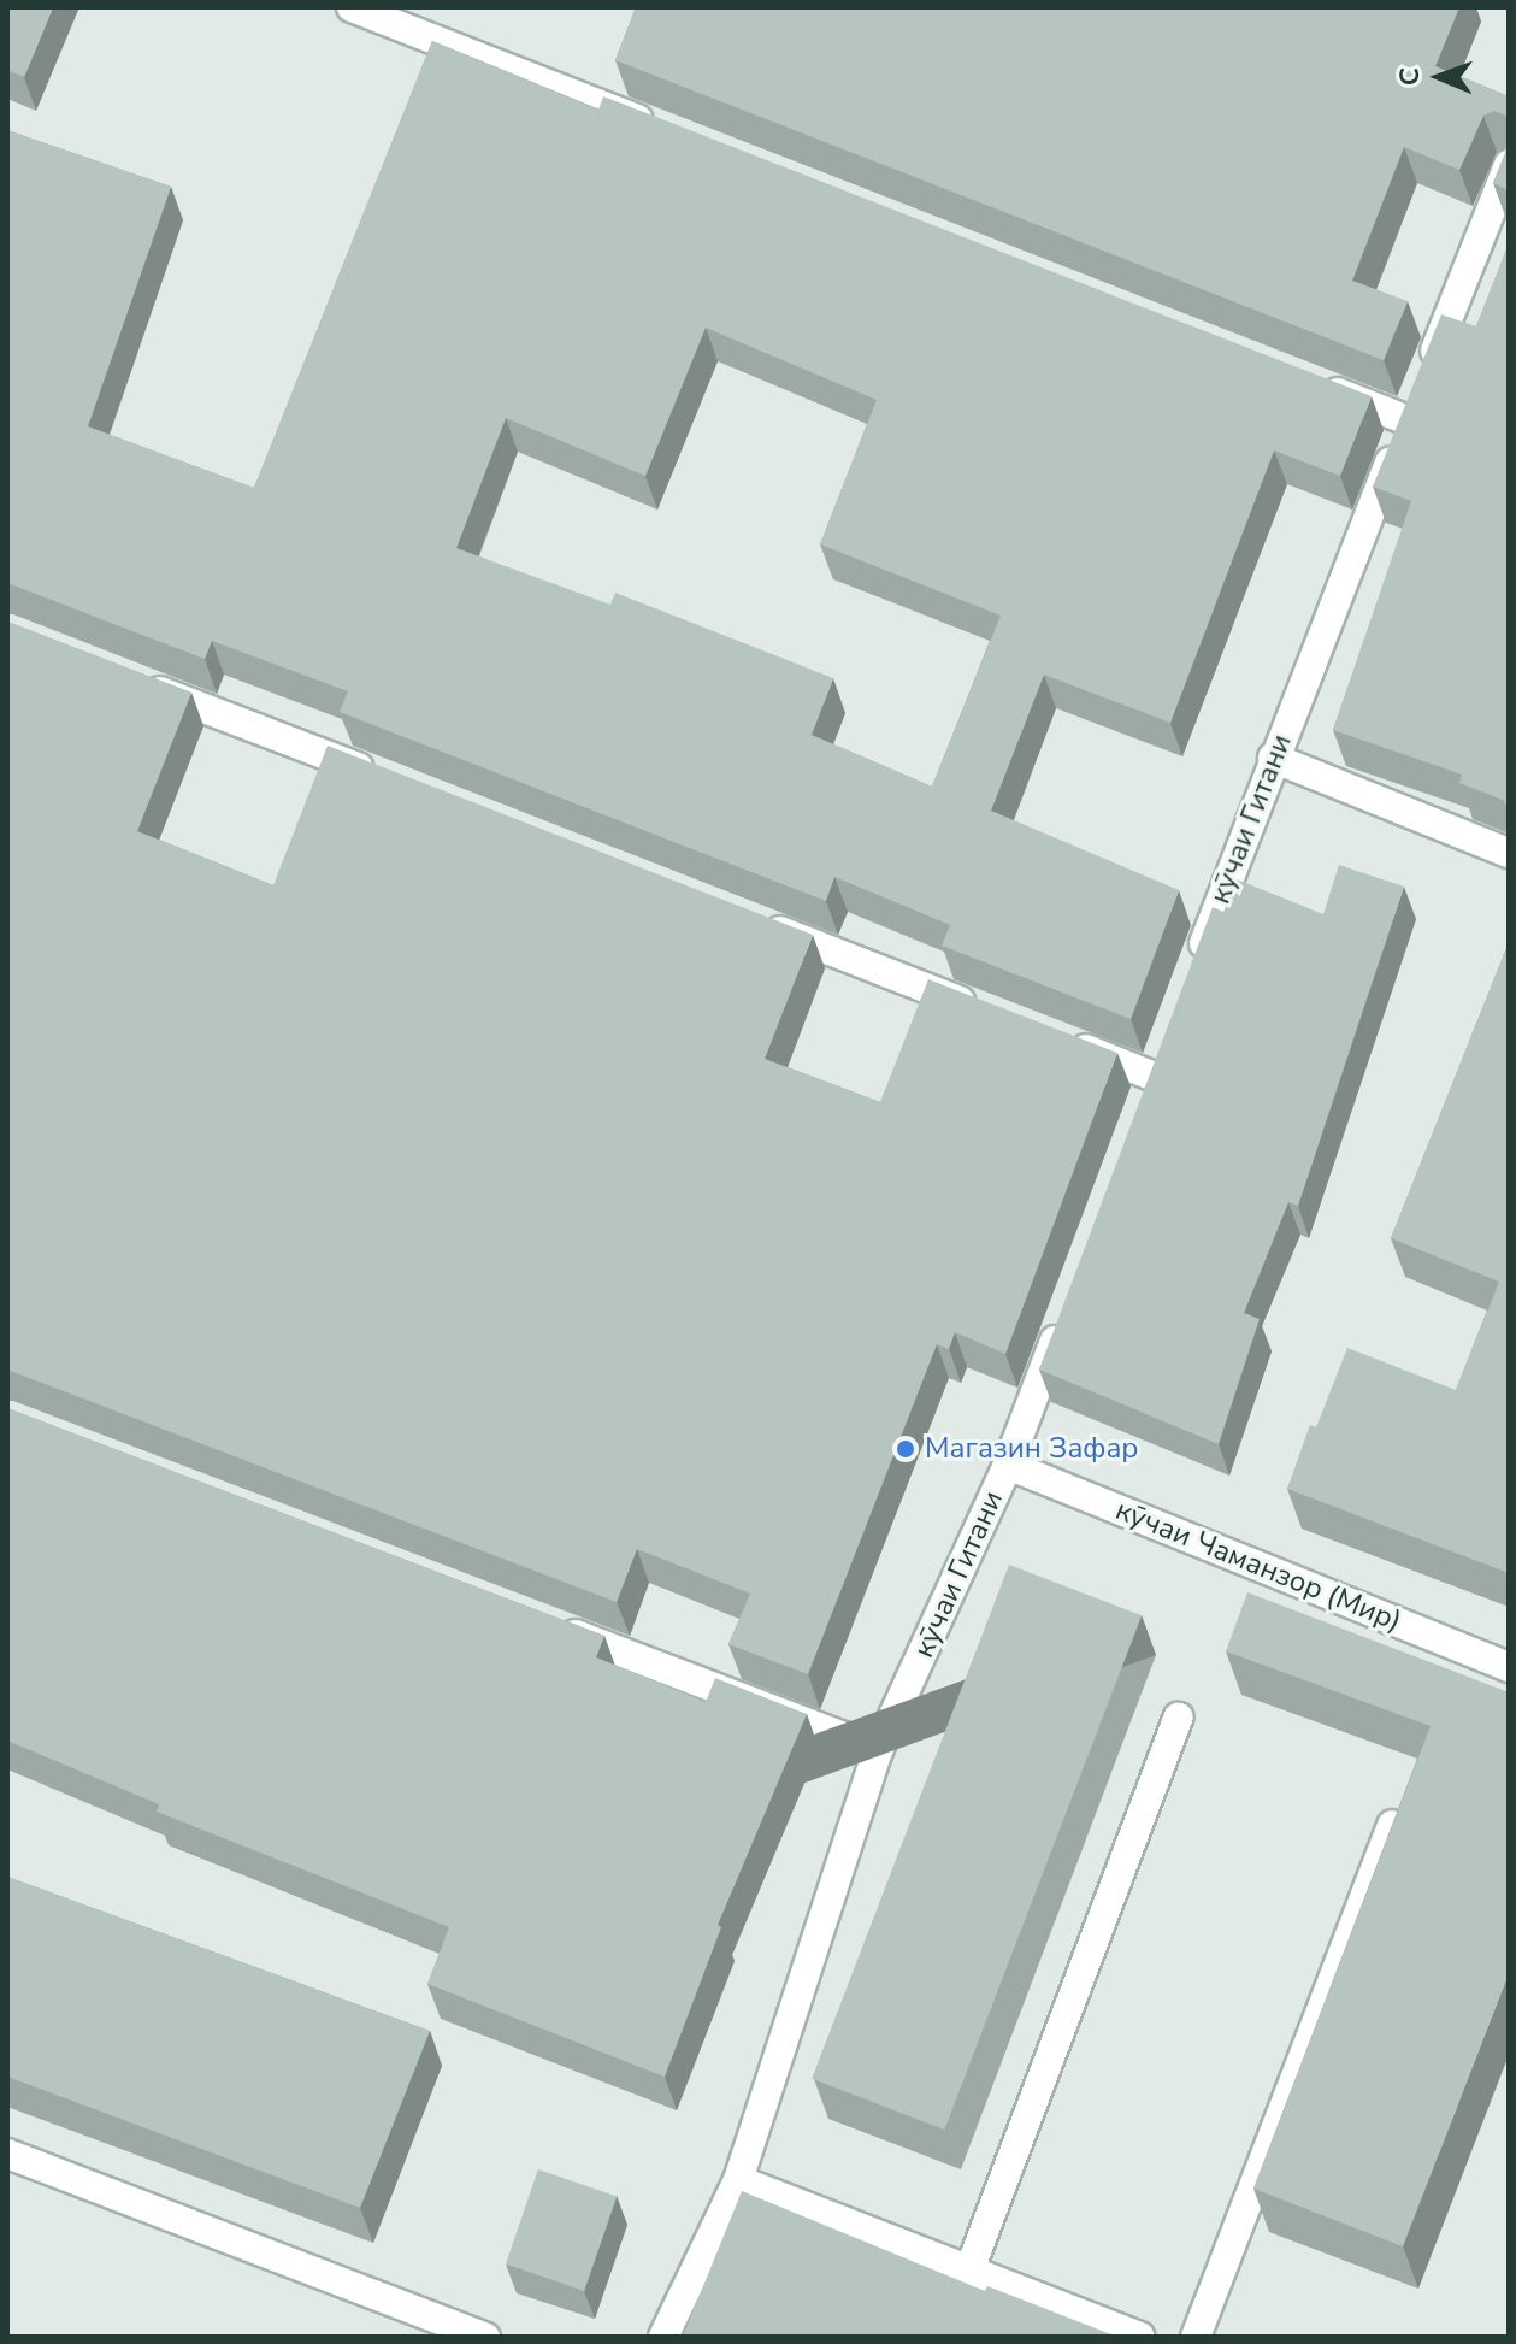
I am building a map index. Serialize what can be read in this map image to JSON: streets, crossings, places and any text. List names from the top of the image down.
{
  "streets": {
    "street": ["кӯчаи Гитани", "кӯчаи Чаманзор (Мир)"]
  },
  "crossings": [
    ["кӯчаи Гитани", "кӯчаи Чаманзор (Мир)"]
  ],
  "places": ["Магазин Зафар"],
  "north": "left"
}
